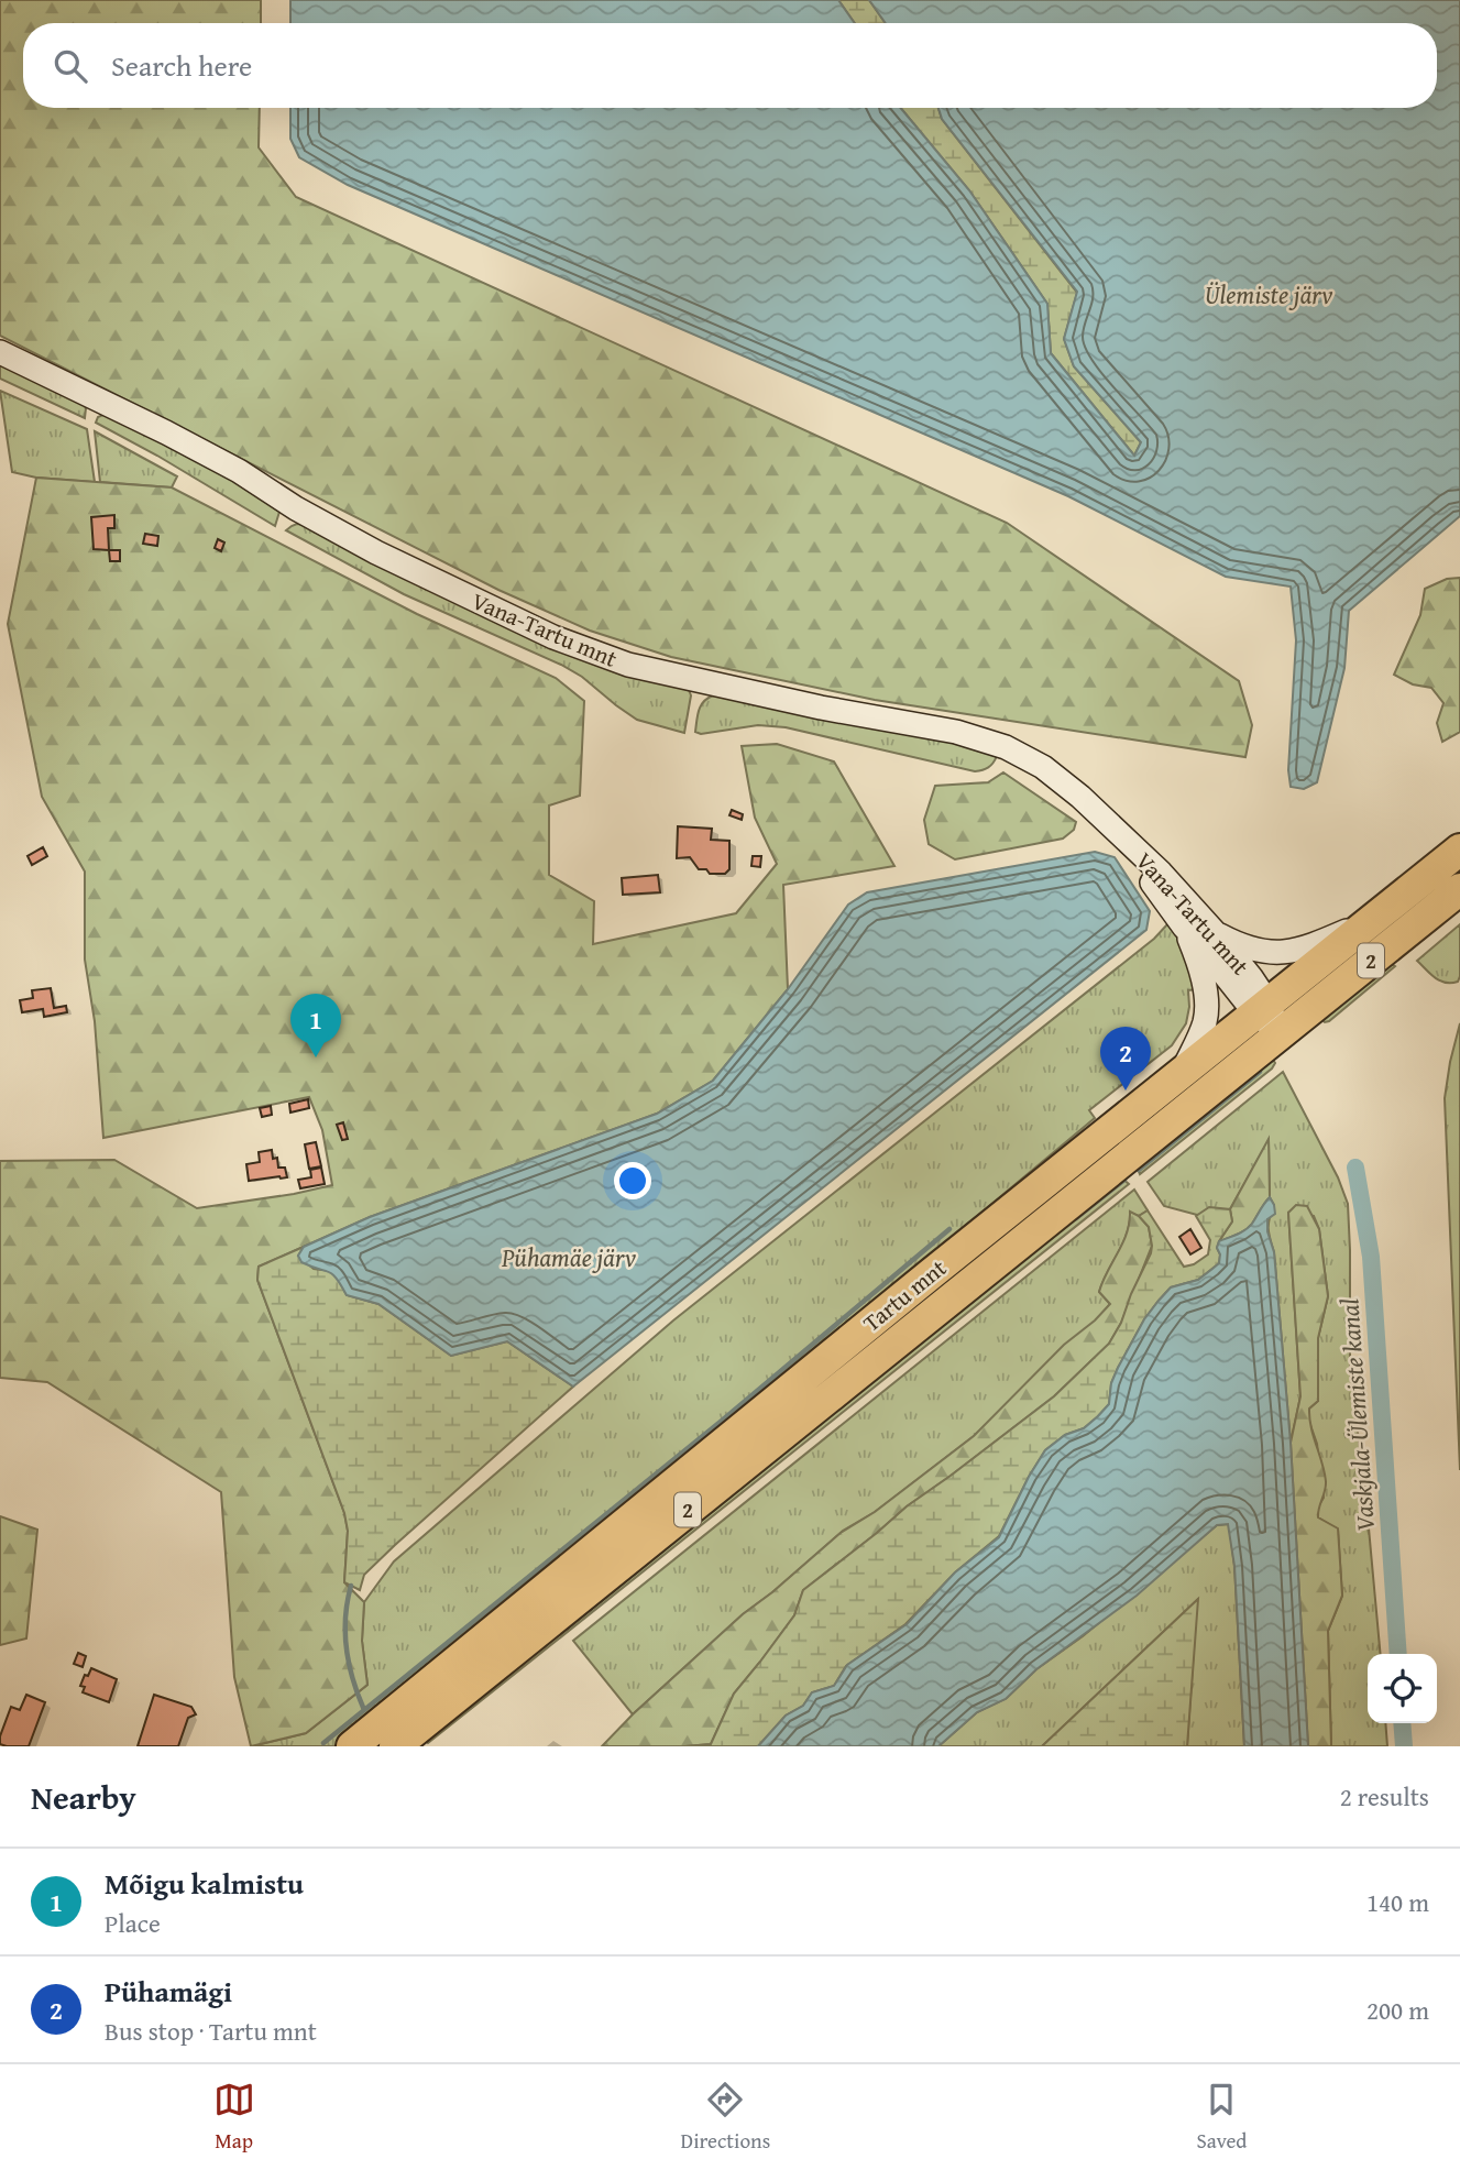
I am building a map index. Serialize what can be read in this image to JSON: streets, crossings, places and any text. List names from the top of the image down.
{
  "streets": {
    "highway": ["2", "Tartu mnt"],
    "street": ["Vana-Tartu mnt"]
  },
  "crossings": [
    ["Vana-Tartu mnt", "Tartu mnt"]
  ],
  "water": ["Ülemiste järv", "Pühamäe järv", "Vaskjala-Ülemiste kanal"],
  "page": {
    "search": "Search here",
    "pins": ["1", "2"],
    "heading": ["Nearby", "2 results"],
    "list": [
      {
        "mark": "1",
        "name": "Mõigu kalmistu",
        "note": "Place",
        "value": "140 m"
      },
      {
        "mark": "2",
        "name": "Pühamägi",
        "note": "Bus stop · Tartu mnt",
        "value": "200 m"
      }
    ],
    "nav": ["Map", "Directions", "Saved"]
  }
}
